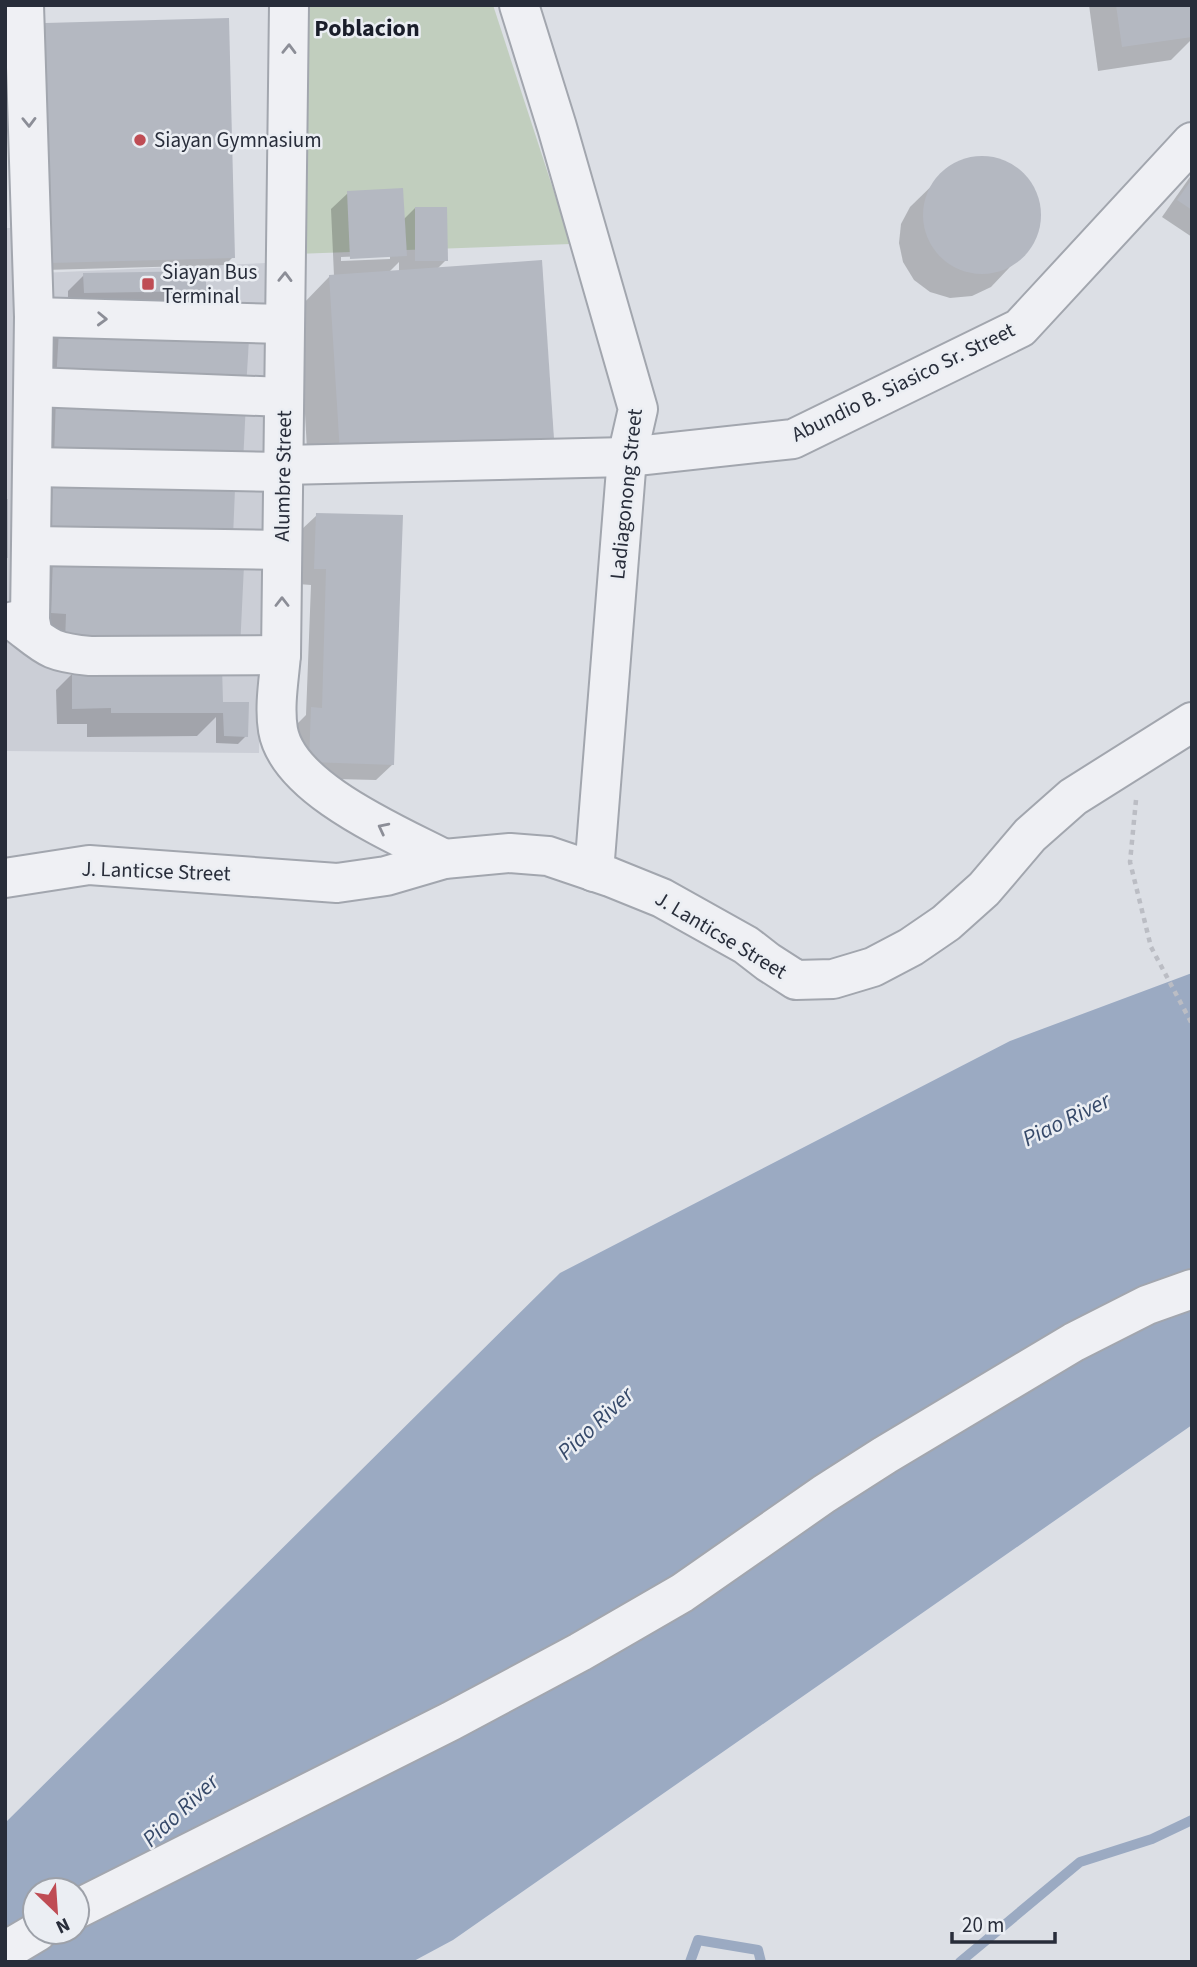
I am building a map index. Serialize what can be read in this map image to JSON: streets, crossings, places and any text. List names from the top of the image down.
{
  "streets": {
    "street": [
      "Abundio B. Siasico Sr. Street",
      "Alumbre Street",
      "Ladiagonong Street",
      "J. Lanticse Street"
    ]
  },
  "crossings": [
    ["Abundio B. Siasico Sr. Street", "Alumbre Street"],
    ["Abundio B. Siasico Sr. Street", "Ladiagonong Street"],
    ["Alumbre Street", "J. Lanticse Street"],
    ["Ladiagonong Street", "J. Lanticse Street"]
  ],
  "districts": ["Poblacion"],
  "water": ["Piao River"],
  "places": {
    "other": ["Siayan Gymnasium"],
    "transit": ["Siayan Bus Terminal"]
  },
  "scale_bar": "20 m",
  "north": "bottom right"
}
